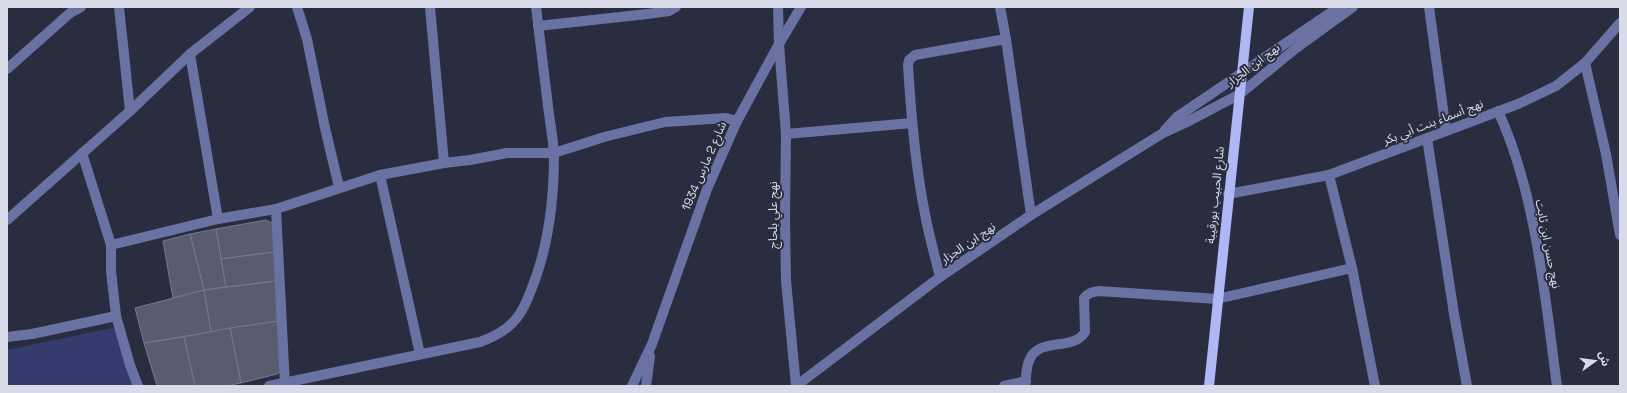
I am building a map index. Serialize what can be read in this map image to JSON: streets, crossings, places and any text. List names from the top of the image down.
{
  "streets": {
    "main road": ["شارع الحبيب بورقيبة"],
    "street": [
      "نهج ابن الجزار",
      "نهج أسماء بنت أبي بكر",
      "شارع 2 مارس 1934",
      "نهج علي بلحاج",
      "نهج حسن ابن ثابت"
    ]
  },
  "crossings": [
    ["نهج ابن الجزار", "شارع الحبيب بورقيبة"],
    ["نهج ابن الجزار", "نهج علي بلحاج"],
    ["نهج أسماء بنت أبي بكر", "شارع الحبيب بورقيبة"],
    ["نهج أسماء بنت أبي بكر", "نهج حسن ابن ثابت"],
    ["شارع 2 مارس 1934", "نهج علي بلحاج"]
  ],
  "north": "right"
}
